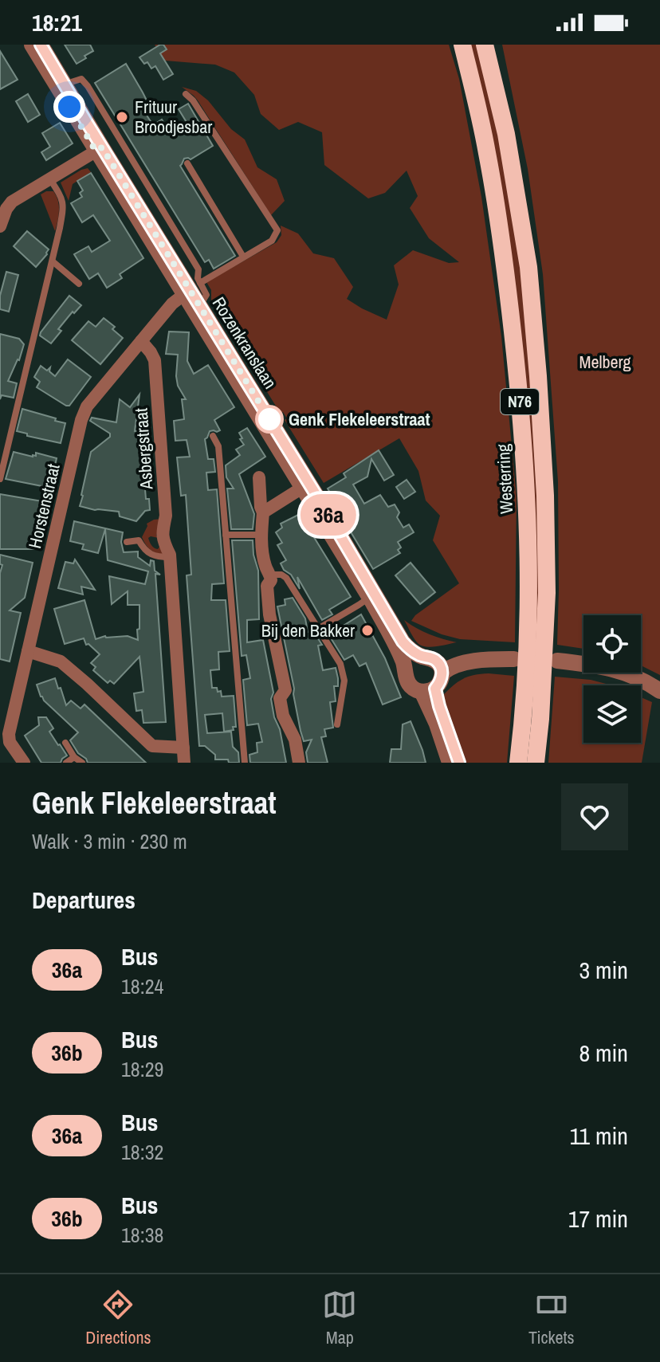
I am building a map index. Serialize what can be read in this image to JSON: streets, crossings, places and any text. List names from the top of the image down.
{
  "streets": {
    "highway": ["N76", "Westerring"],
    "street": ["Rozenkranslaan", "Asbergstraat", "Horstenstraat"]
  },
  "crossings": [
    ["Rozenkranslaan", "Horstenstraat"],
    ["Asbergstraat", "Horstenstraat"]
  ],
  "parks": ["Melberg"],
  "places": ["Frituur Broodjesbar", "Genk Flekeleerstraat", "Bij den Bakker"],
  "lines": ["bus line 36a"],
  "page": {
    "status": "18:21",
    "on_map": "36a",
    "heading": [
      ["Genk Flekeleerstraat", "Walk · 3 min · 230 m"],
      "Departures"
    ],
    "list": [
      {
        "mark": "36a",
        "name": "Bus",
        "note": "18:24",
        "value": "3 min"
      },
      {
        "mark": "36b",
        "name": "Bus",
        "note": "18:29",
        "value": "8 min"
      },
      {
        "mark": "36a",
        "name": "Bus",
        "note": "18:32",
        "value": "11 min"
      },
      {
        "mark": "36b",
        "name": "Bus",
        "note": "18:38",
        "value": "17 min"
      }
    ],
    "tabs": ["Directions", "Map", "Tickets"]
  }
}
